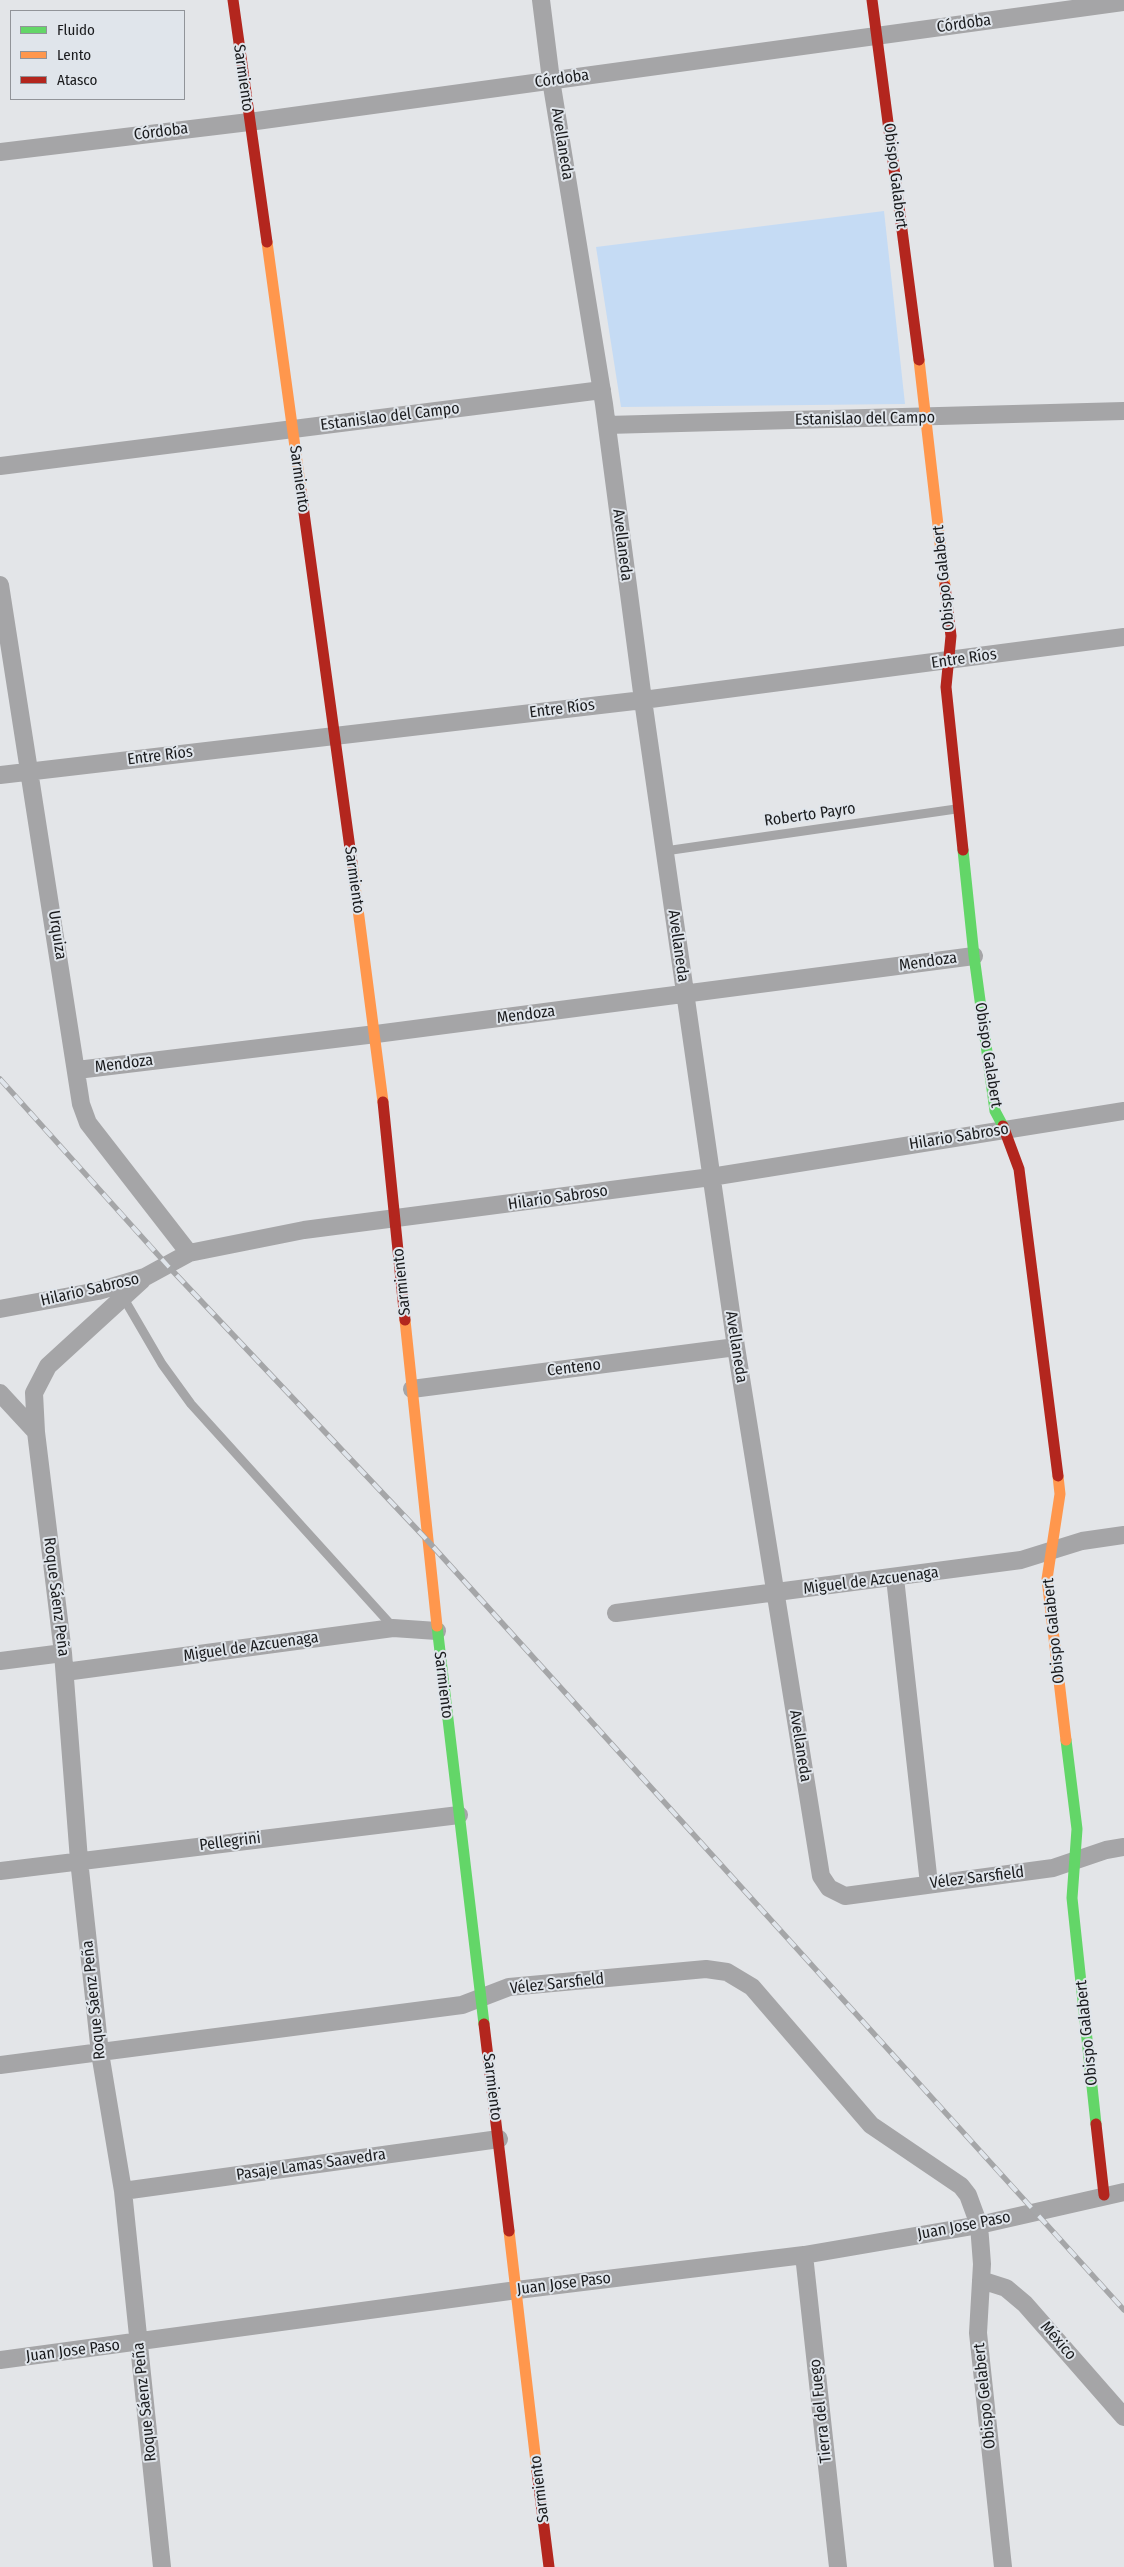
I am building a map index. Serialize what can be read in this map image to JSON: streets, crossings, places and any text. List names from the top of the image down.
{
  "streets": {
    "street": [
      "Córdoba",
      "Sarmiento",
      "Avellaneda",
      "Obispo Galabert",
      "Estanislao del Campo",
      "Entre Ríos",
      "Urquiza",
      "Mendoza",
      "Hilario Sabroso",
      "Centeno",
      "Miguel de Azcuenaga",
      "Roque Sáenz Peña",
      "Pellegrini",
      "Vélez Sarsfield",
      "Pasaje Lamas Saavedra",
      "Juan Jose Paso",
      "México",
      "Obispo Gelabert",
      "Tierra del Fuego"
    ],
    "lane": ["Roberto Payro"]
  },
  "crossings": [
    ["Córdoba", "Sarmiento"],
    ["Córdoba", "Avellaneda"],
    ["Córdoba", "Obispo Galabert"],
    ["Sarmiento", "Estanislao del Campo"],
    ["Sarmiento", "Entre Ríos"],
    ["Sarmiento", "Mendoza"],
    ["Sarmiento", "Hilario Sabroso"],
    ["Sarmiento", "Centeno"],
    ["Sarmiento", "Miguel de Azcuenaga"],
    ["Sarmiento", "Pellegrini"],
    ["Sarmiento", "Vélez Sarsfield"],
    ["Sarmiento", "Pasaje Lamas Saavedra"],
    ["Sarmiento", "Juan Jose Paso"],
    ["Avellaneda", "Estanislao del Campo"],
    ["Avellaneda", "Entre Ríos"],
    ["Avellaneda", "Roberto Payro"],
    ["Avellaneda", "Mendoza"],
    ["Avellaneda", "Hilario Sabroso"],
    ["Avellaneda", "Centeno"],
    ["Avellaneda", "Miguel de Azcuenaga"],
    ["Avellaneda", "Vélez Sarsfield"],
    ["Obispo Galabert", "Estanislao del Campo"],
    ["Obispo Galabert", "Entre Ríos"],
    ["Obispo Galabert", "Roberto Payro"],
    ["Obispo Galabert", "Mendoza"],
    ["Obispo Galabert", "Hilario Sabroso"],
    ["Obispo Galabert", "Miguel de Azcuenaga"],
    ["Obispo Galabert", "Vélez Sarsfield"],
    ["Obispo Galabert", "Juan Jose Paso"],
    ["Entre Ríos", "Urquiza"],
    ["Urquiza", "Mendoza"],
    ["Urquiza", "Hilario Sabroso"],
    ["Hilario Sabroso", "Roque Sáenz Peña"],
    ["Miguel de Azcuenaga", "Roque Sáenz Peña"],
    ["Roque Sáenz Peña", "Pellegrini"],
    ["Roque Sáenz Peña", "Vélez Sarsfield"],
    ["Roque Sáenz Peña", "Pasaje Lamas Saavedra"],
    ["Roque Sáenz Peña", "Juan Jose Paso"],
    ["Vélez Sarsfield", "Juan Jose Paso"],
    ["Vélez Sarsfield", "Obispo Gelabert"],
    ["Juan Jose Paso", "Obispo Gelabert"],
    ["Juan Jose Paso", "Tierra del Fuego"],
    ["México", "Obispo Gelabert"]
  ],
  "legend": ["Fluido", "Lento", "Atasco"]
}
